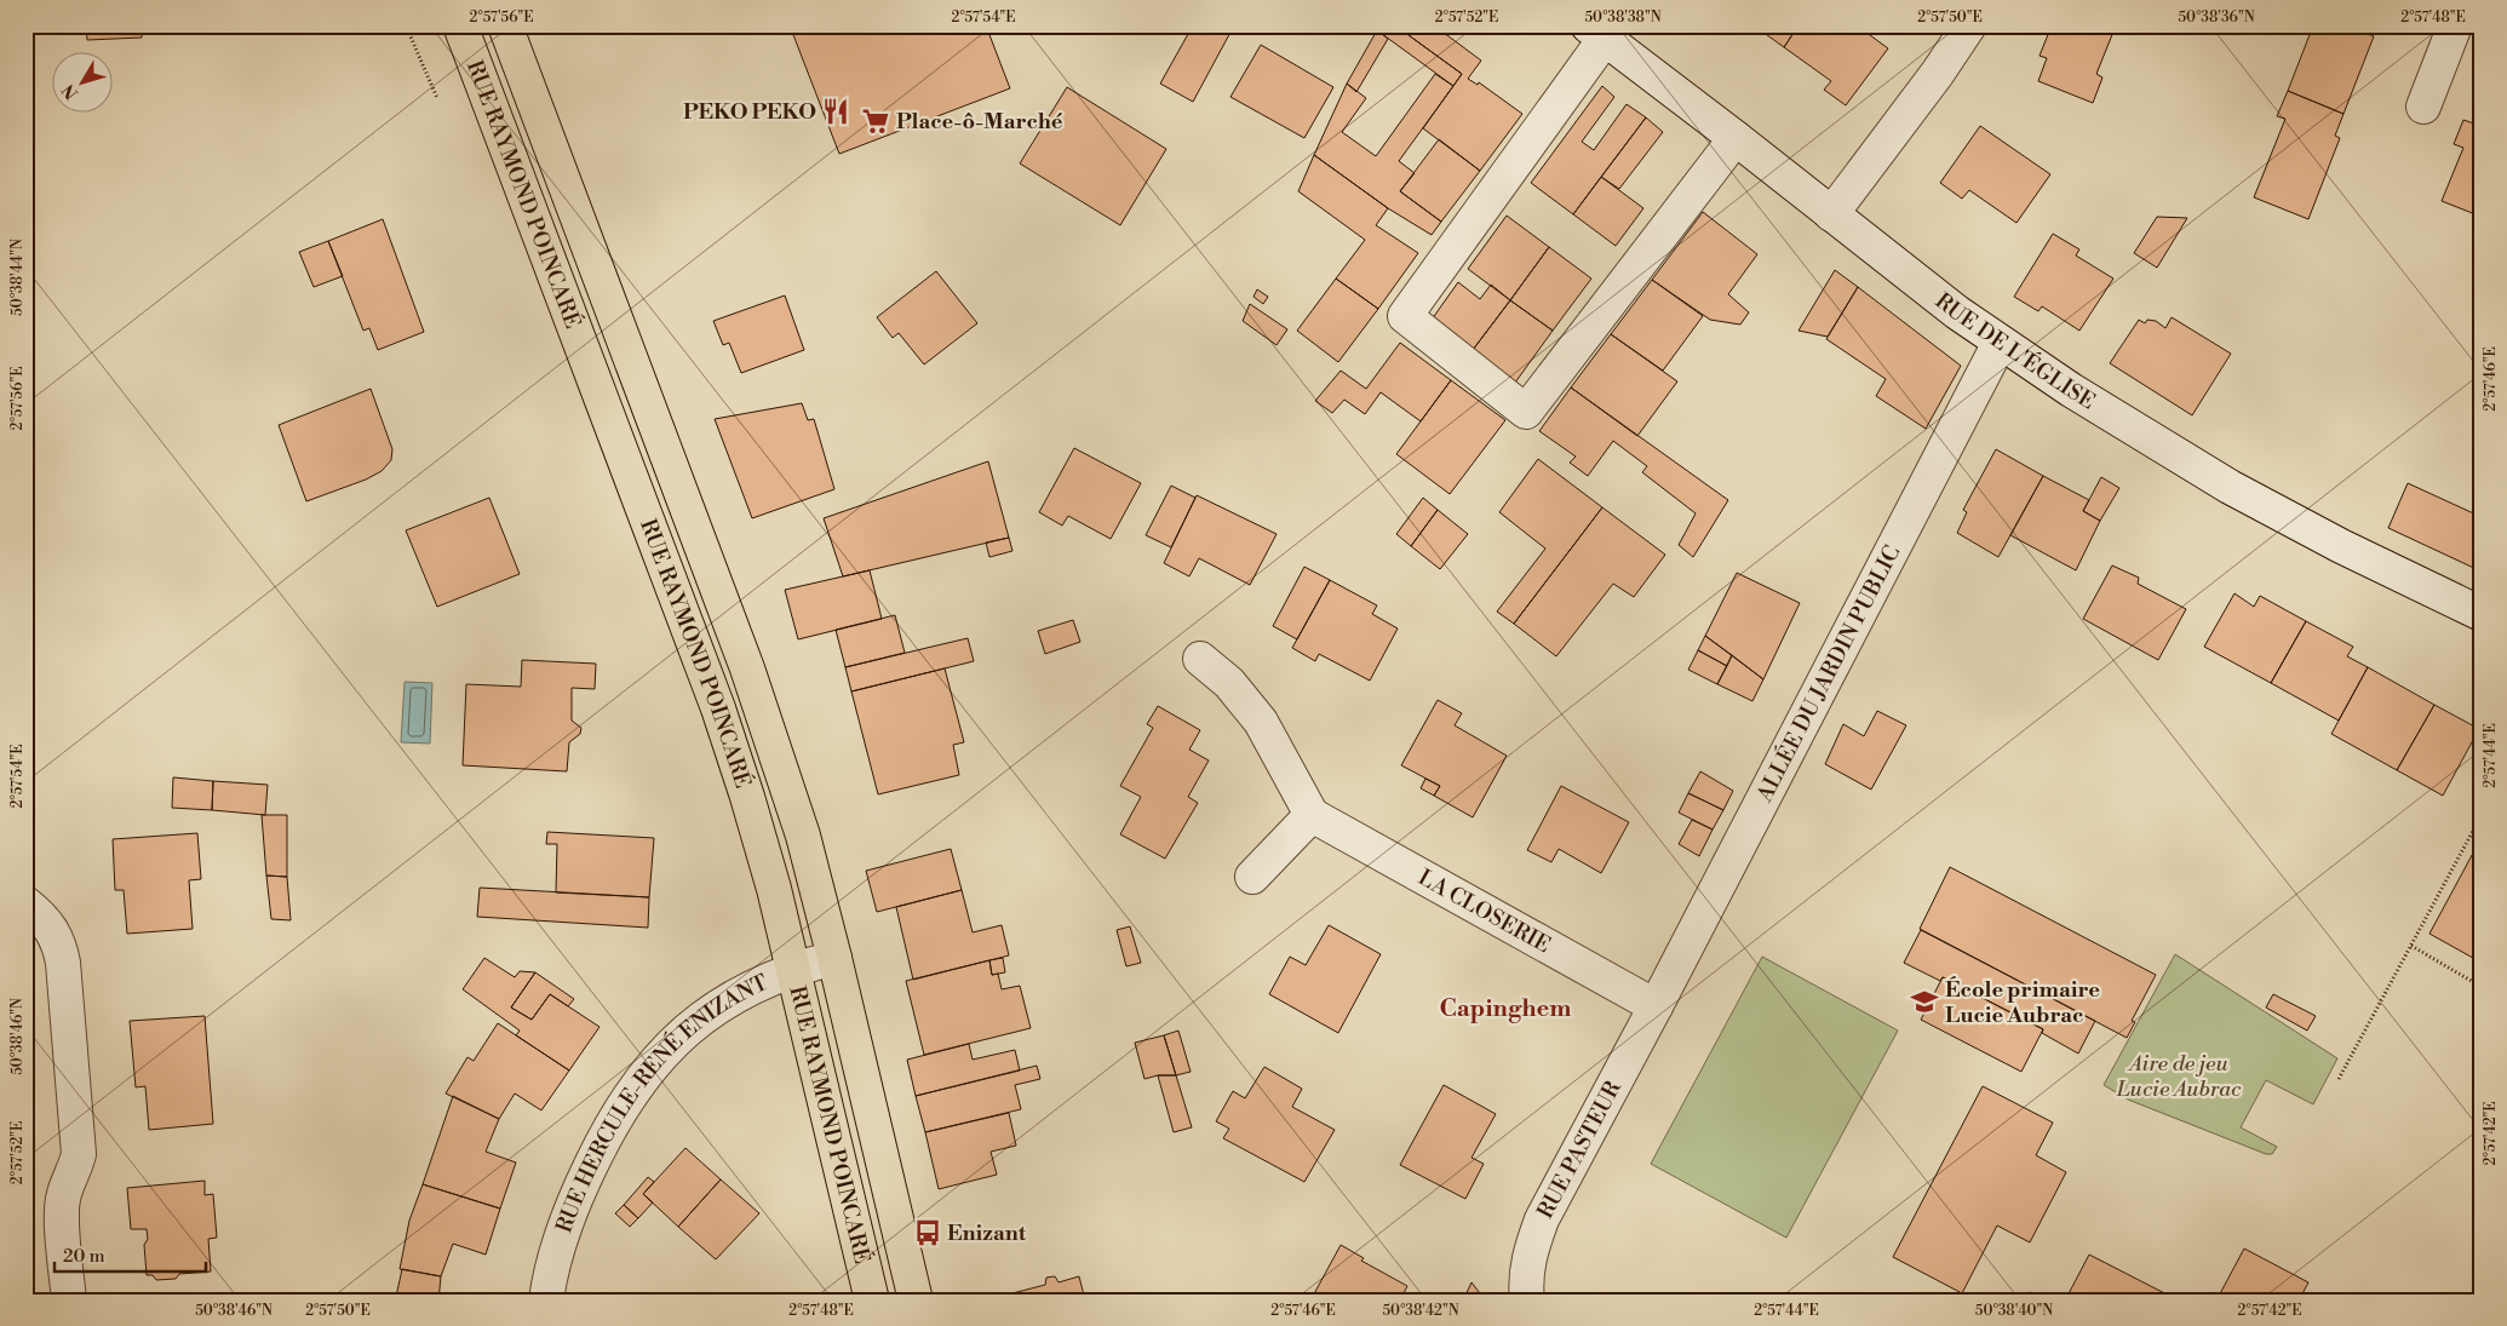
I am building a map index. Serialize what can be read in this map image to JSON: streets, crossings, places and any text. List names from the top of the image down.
{
  "streets": {
    "main road": ["RUE RAYMOND POINCARÉ"],
    "street": [
      "RUE DE L'ÉGLISE",
      "ALLÉE DU JARDIN PUBLIC",
      "LA CLOSERIE",
      "RUE HERCULE-RENÉ ENIZANT",
      "RUE PASTEUR"
    ]
  },
  "crossings": [
    ["RUE RAYMOND POINCARÉ", "RUE HERCULE-RENÉ ENIZANT"],
    ["RUE DE L'ÉGLISE", "ALLÉE DU JARDIN PUBLIC"],
    ["ALLÉE DU JARDIN PUBLIC", "LA CLOSERIE"],
    ["ALLÉE DU JARDIN PUBLIC", "RUE PASTEUR"],
    ["LA CLOSERIE", "RUE PASTEUR"]
  ],
  "districts": ["Capinghem"],
  "parks": ["Aire de jeu Lucie Aubrac"],
  "places": {
    "restaurant": ["PEKO PEKO"],
    "supermarket": ["Place-ô-Marché"],
    "school or university": ["École primaire Lucie Aubrac"],
    "bus stop": ["Enizant"]
  },
  "scale_bar": "20 m",
  "north": "bottom left",
  "coordinates": [
    "2°57'56\"E",
    "2°57'54\"E",
    "2°57'52\"E",
    "50°38'38\"N",
    "2°57'50\"E",
    "50°38'36\"N",
    "2°57'48\"E",
    "50°38'44\"N",
    "2°57'46\"E",
    "2°57'44\"E",
    "50°38'46\"N",
    "2°57'42\"E",
    "50°38'42\"N",
    "50°38'40\"N"
  ]
}
